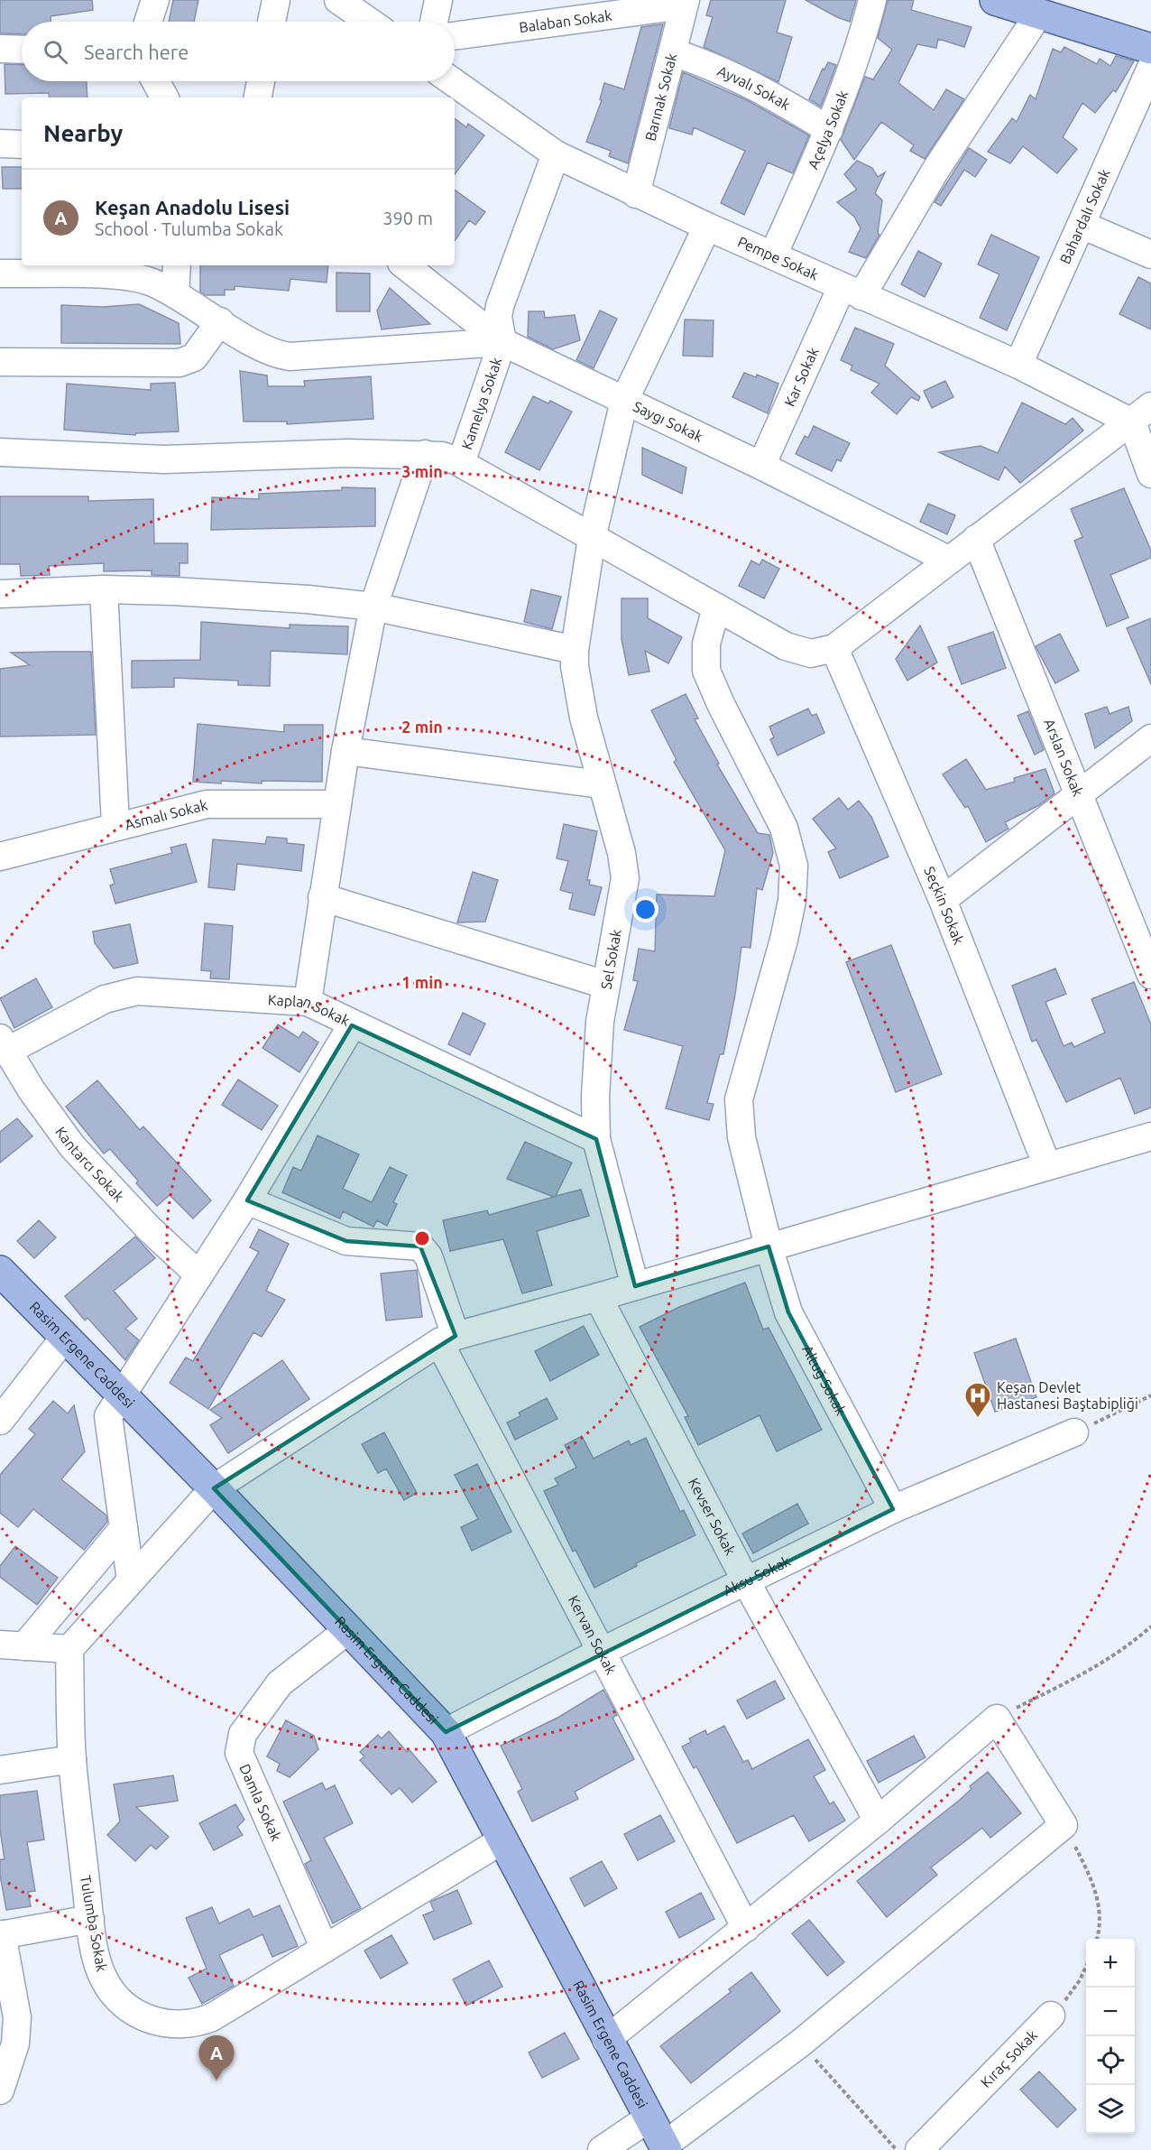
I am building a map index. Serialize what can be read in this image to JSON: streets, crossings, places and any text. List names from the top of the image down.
{
  "streets": {
    "main road": ["Rasim Ergene Caddesi"],
    "street": [
      "Balaban Sokak",
      "Ayvalı Sokak",
      "Barınak Sokak",
      "Açelya Sokak",
      "Bahardalı Sokak",
      "Pempe Sokak",
      "Kar Sokak",
      "Kamelya Sokak",
      "Saygı Sokak",
      "Arslan Sokak",
      "Asmalı Sokak",
      "Seçkin Sokak",
      "Sel Sokak",
      "Kaplan Sokak",
      "Kantarcı Sokak",
      "Altuğ Sokak",
      "Kevser Sokak",
      "Aksu Sokak",
      "Kervan Sokak",
      "Damla Sokak",
      "Tulumba Sokak",
      "Kıraç Sokak"
    ]
  },
  "crossings": [
    ["Balaban Sokak", "Barınak Sokak"],
    ["Ayvalı Sokak", "Barınak Sokak"],
    ["Ayvalı Sokak", "Açelya Sokak"],
    ["Barınak Sokak", "Pempe Sokak"],
    ["Açelya Sokak", "Pempe Sokak"],
    ["Bahardalı Sokak", "Pempe Sokak"],
    ["Pempe Sokak", "Kar Sokak"],
    ["Pempe Sokak", "Sel Sokak"],
    ["Kar Sokak", "Saygı Sokak"],
    ["Kamelya Sokak", "Saygı Sokak"],
    ["Saygı Sokak", "Sel Sokak"],
    ["Sel Sokak", "Kaplan Sokak"],
    ["Kaplan Sokak", "Kantarcı Sokak"],
    ["Rasim Ergene Caddesi", "Aksu Sokak"],
    ["Rasim Ergene Caddesi", "Damla Sokak"],
    ["Rasim Ergene Caddesi", "Tulumba Sokak"],
    ["Altuğ Sokak", "Aksu Sokak"],
    ["Kevser Sokak", "Aksu Sokak"],
    ["Aksu Sokak", "Kervan Sokak"],
    ["Damla Sokak", "Tulumba Sokak"]
  ],
  "places": {
    "hospital": ["Keşan Devlet Hastanesi Baştabipliği"]
  },
  "page": {
    "search": "Search here",
    "heading": "Nearby",
    "list": [
      {
        "mark": "A",
        "name": "Keşan Anadolu Lisesi",
        "note": "School · Tulumba Sokak",
        "value": "390 m"
      }
    ],
    "map_buttons": ["+", "−"],
    "pins": "A"
  },
  "rings": ["3 min", "2 min", "1 min"]
}
